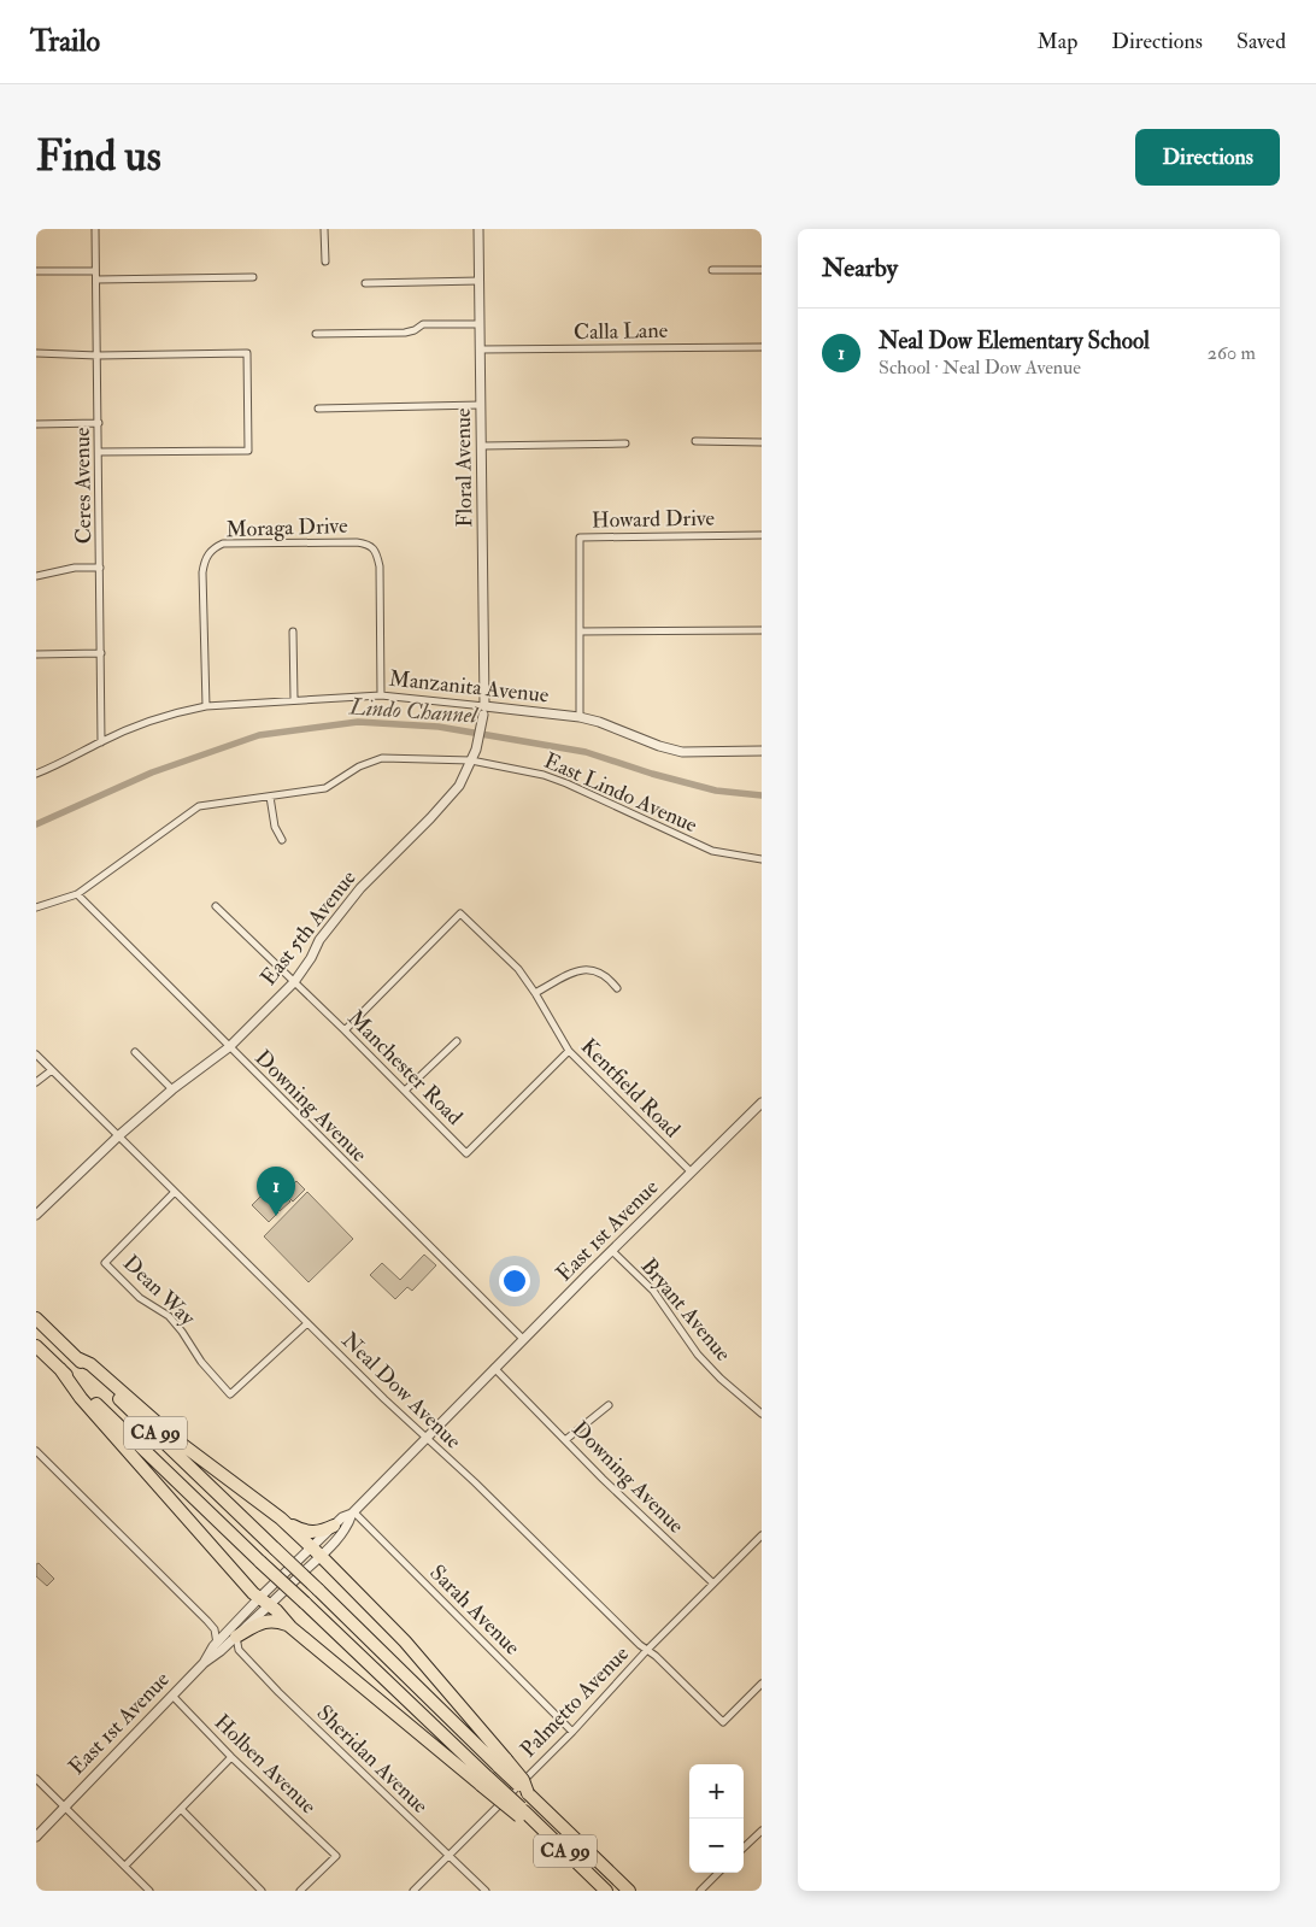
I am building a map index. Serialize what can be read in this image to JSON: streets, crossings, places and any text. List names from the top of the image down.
{
  "streets": {
    "highway": ["CA 99"],
    "street": [
      "Calla Lane",
      "Floral Avenue",
      "Ceres Avenue",
      "Howard Drive",
      "Moraga Drive",
      "Manzanita Avenue",
      "East Lindo Avenue",
      "East 5th Avenue",
      "Manchester Road",
      "Kentfield Road",
      "Downing Avenue",
      "East 1st Avenue",
      "Dean Way",
      "Bryant Avenue",
      "Neal Dow Avenue",
      "Sarah Avenue",
      "Palmetto Avenue",
      "Sheridan Avenue",
      "Holben Avenue"
    ]
  },
  "crossings": [
    ["Calla Lane", "Floral Avenue"],
    ["Floral Avenue", "Manzanita Avenue"],
    ["Floral Avenue", "East 5th Avenue"],
    ["Ceres Avenue", "Manzanita Avenue"],
    ["Howard Drive", "Manzanita Avenue"],
    ["Moraga Drive", "Manzanita Avenue"],
    ["Manzanita Avenue", "East 5th Avenue"],
    ["East Lindo Avenue", "East 5th Avenue"],
    ["East Lindo Avenue", "Downing Avenue"],
    ["East 5th Avenue", "Manchester Road"],
    ["East 5th Avenue", "Downing Avenue"],
    ["East 5th Avenue", "Neal Dow Avenue"],
    ["Manchester Road", "Kentfield Road"],
    ["Kentfield Road", "East 1st Avenue"],
    ["Downing Avenue", "East 1st Avenue"],
    ["Downing Avenue", "Palmetto Avenue"],
    ["East 1st Avenue", "Bryant Avenue"],
    ["East 1st Avenue", "Neal Dow Avenue"],
    ["East 1st Avenue", "Sarah Avenue"],
    ["East 1st Avenue", "Holben Avenue"],
    ["Dean Way", "Neal Dow Avenue"],
    ["Neal Dow Avenue", "Palmetto Avenue"],
    ["Sarah Avenue", "Palmetto Avenue"],
    ["Palmetto Avenue", "Sheridan Avenue"]
  ],
  "water": ["Lindo Channel"],
  "page": {
    "header": "Trailo",
    "nav": ["Map", "Directions", "Saved"],
    "buttons": "Directions",
    "title": "Find us",
    "heading": "Nearby",
    "list": [
      {
        "mark": "1",
        "name": "Neal Dow Elementary School",
        "note": "School · Neal Dow Avenue",
        "value": "260 m"
      }
    ],
    "pins": "1",
    "map_buttons": ["+", "−"]
  }
}
